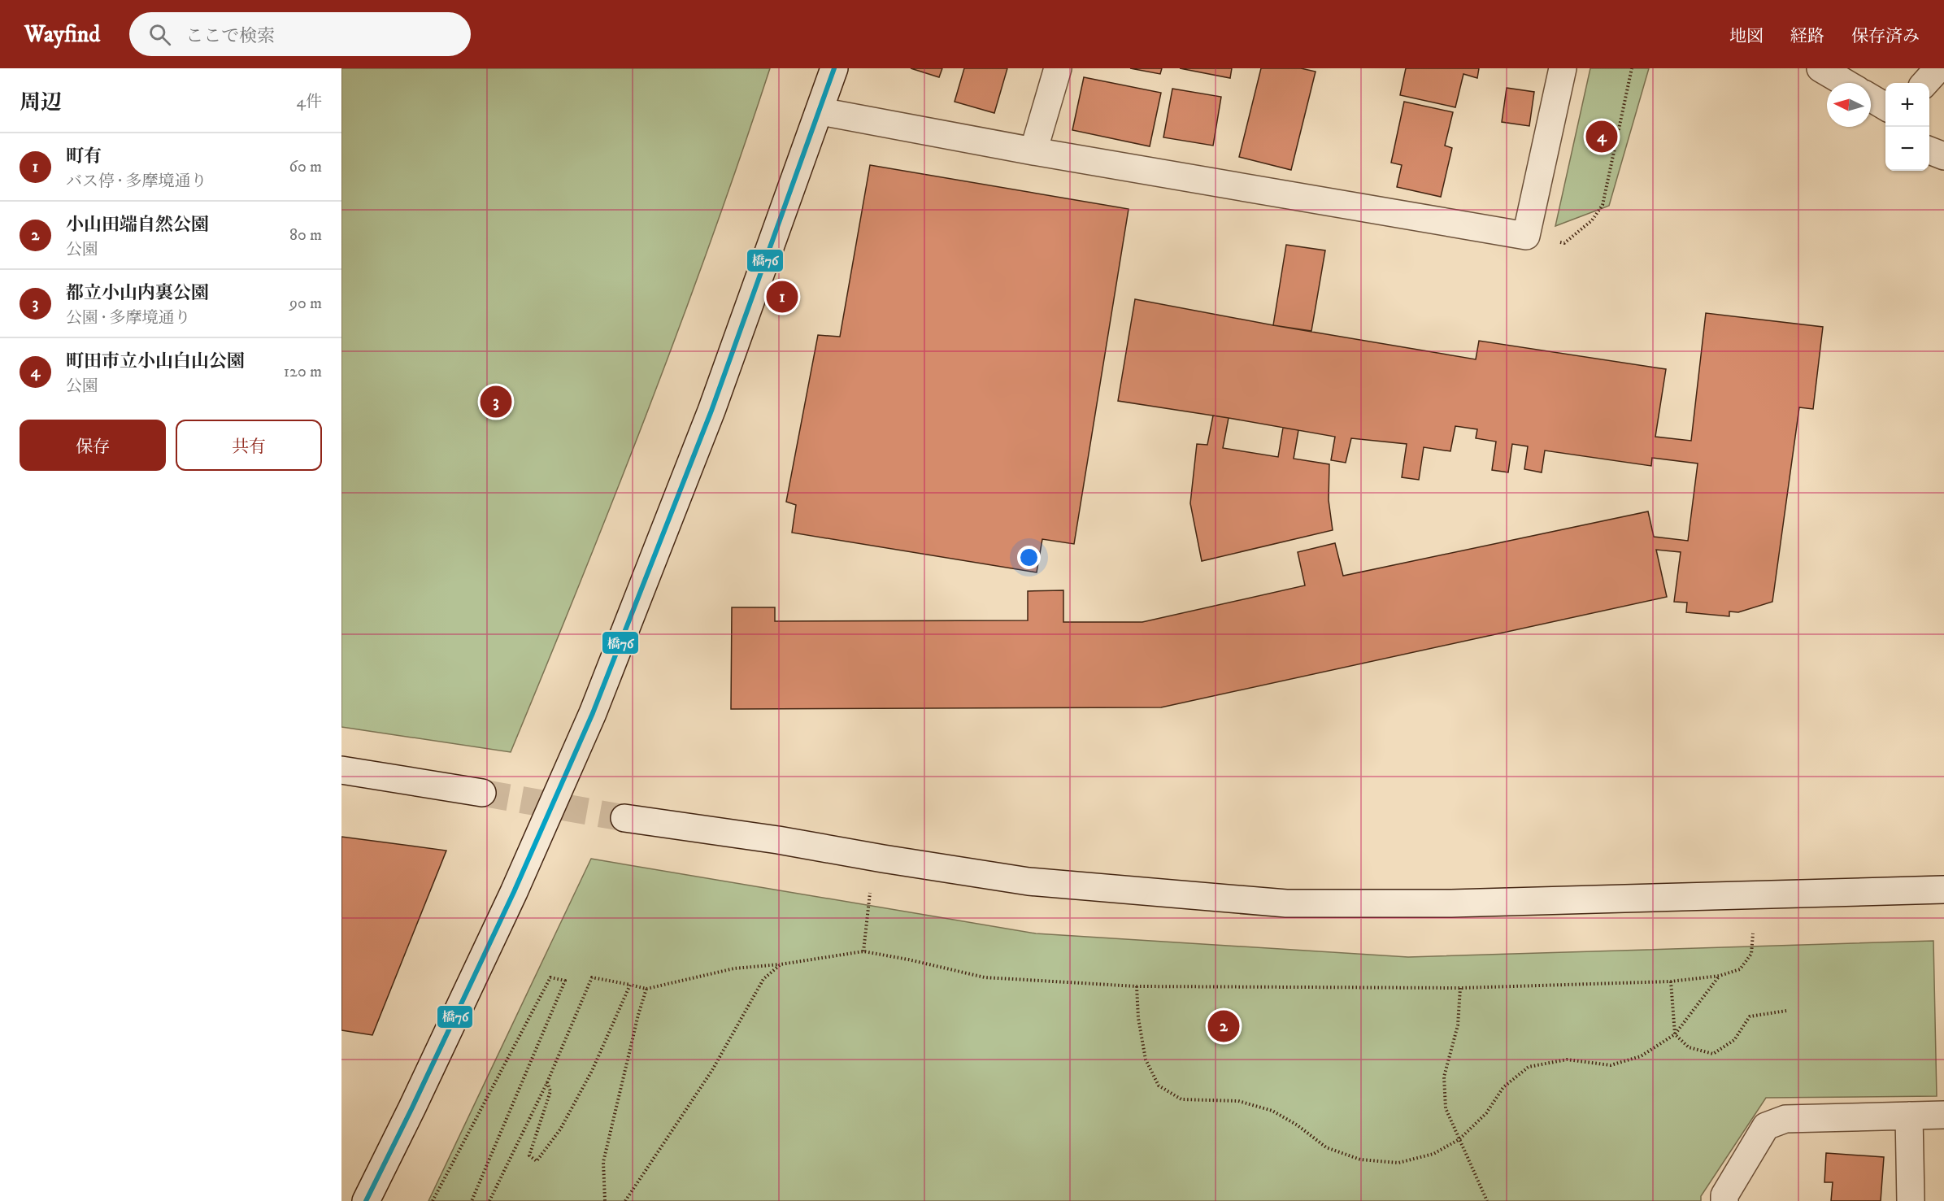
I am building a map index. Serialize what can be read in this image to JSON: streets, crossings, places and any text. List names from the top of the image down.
{
  "lines": ["transit line 橋76"],
  "north": "left",
  "page": {
    "header": "Wayfind",
    "search": "ここで検索",
    "nav": ["地図", "経路", "保存済み"],
    "heading": ["周辺", "4件"],
    "map_buttons": ["+", "−"],
    "pins": [
      "4",
      "1",
      "3",
      "2"
    ],
    "list": [
      {
        "mark": "1",
        "name": "町有",
        "note": "バス停 · 多摩境通り",
        "value": "60 m"
      },
      {
        "mark": "2",
        "name": "小山田端自然公園",
        "note": "公園",
        "value": "80 m"
      },
      {
        "mark": "3",
        "name": "都立小山内裏公園",
        "note": "公園 · 多摩境通り",
        "value": "90 m"
      },
      {
        "mark": "4",
        "name": "町田市立小山白山公園",
        "note": "公園",
        "value": "120 m"
      }
    ],
    "buttons": ["保存", "共有"]
  }
}
